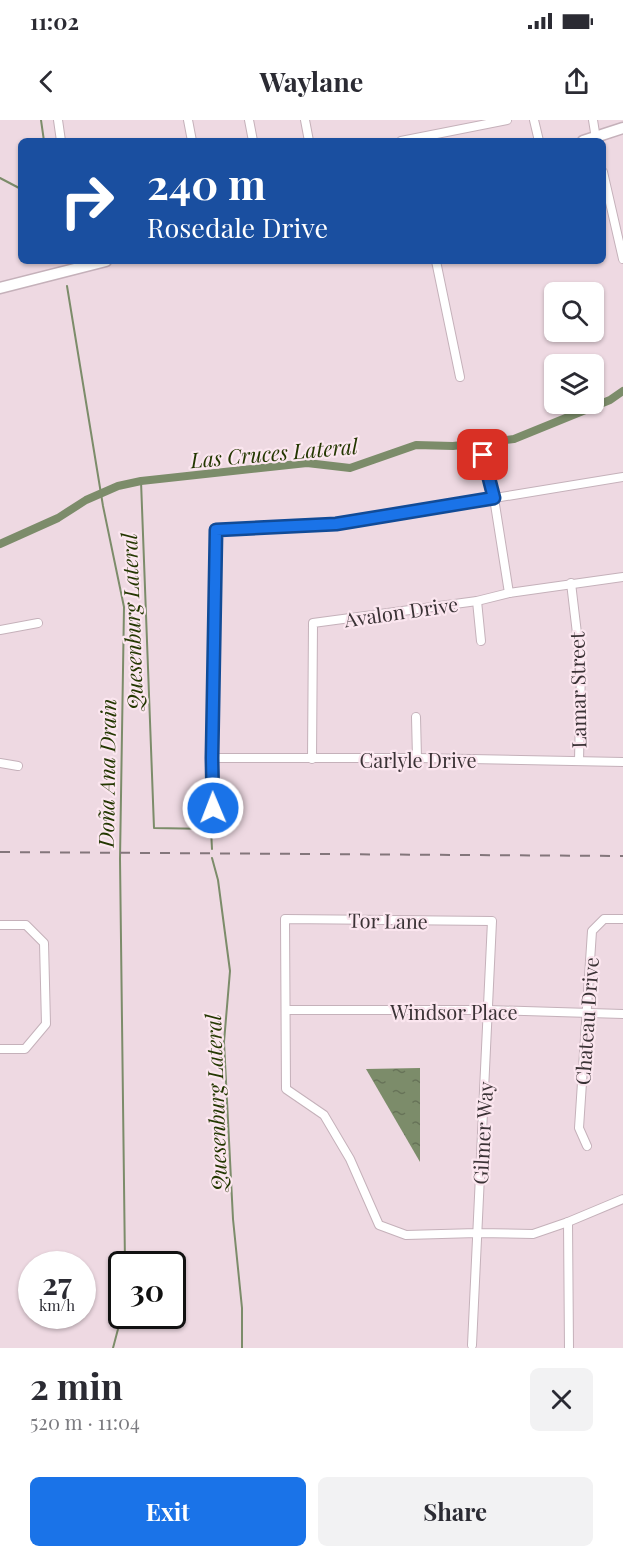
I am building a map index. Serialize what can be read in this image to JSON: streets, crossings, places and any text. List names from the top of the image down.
{
  "streets": {
    "street": [
      "Avalon Drive",
      "Lamar Street",
      "Carlyle Drive",
      "Tor Lane",
      "Windsor Place",
      "Chateau Drive",
      "Gilmer Way"
    ]
  },
  "crossings": [
    ["Avalon Drive", "Lamar Street"],
    ["Avalon Drive", "Carlyle Drive"],
    ["Lamar Street", "Carlyle Drive"],
    ["Tor Lane", "Windsor Place"],
    ["Tor Lane", "Gilmer Way"],
    ["Windsor Place", "Chateau Drive"],
    ["Windsor Place", "Gilmer Way"]
  ],
  "water": ["Las Cruces Lateral", "Quesenburg Lateral", "Doña Ana Drain"],
  "page": {
    "status": "11:02",
    "header": "Waylane",
    "turn": ["240 m", "Rosedale Drive"],
    "speed": "27 km/h",
    "limit": "30",
    "heading": ["2 min", "520 m · 11:04"],
    "buttons": ["Exit", "Share"]
  }
}
